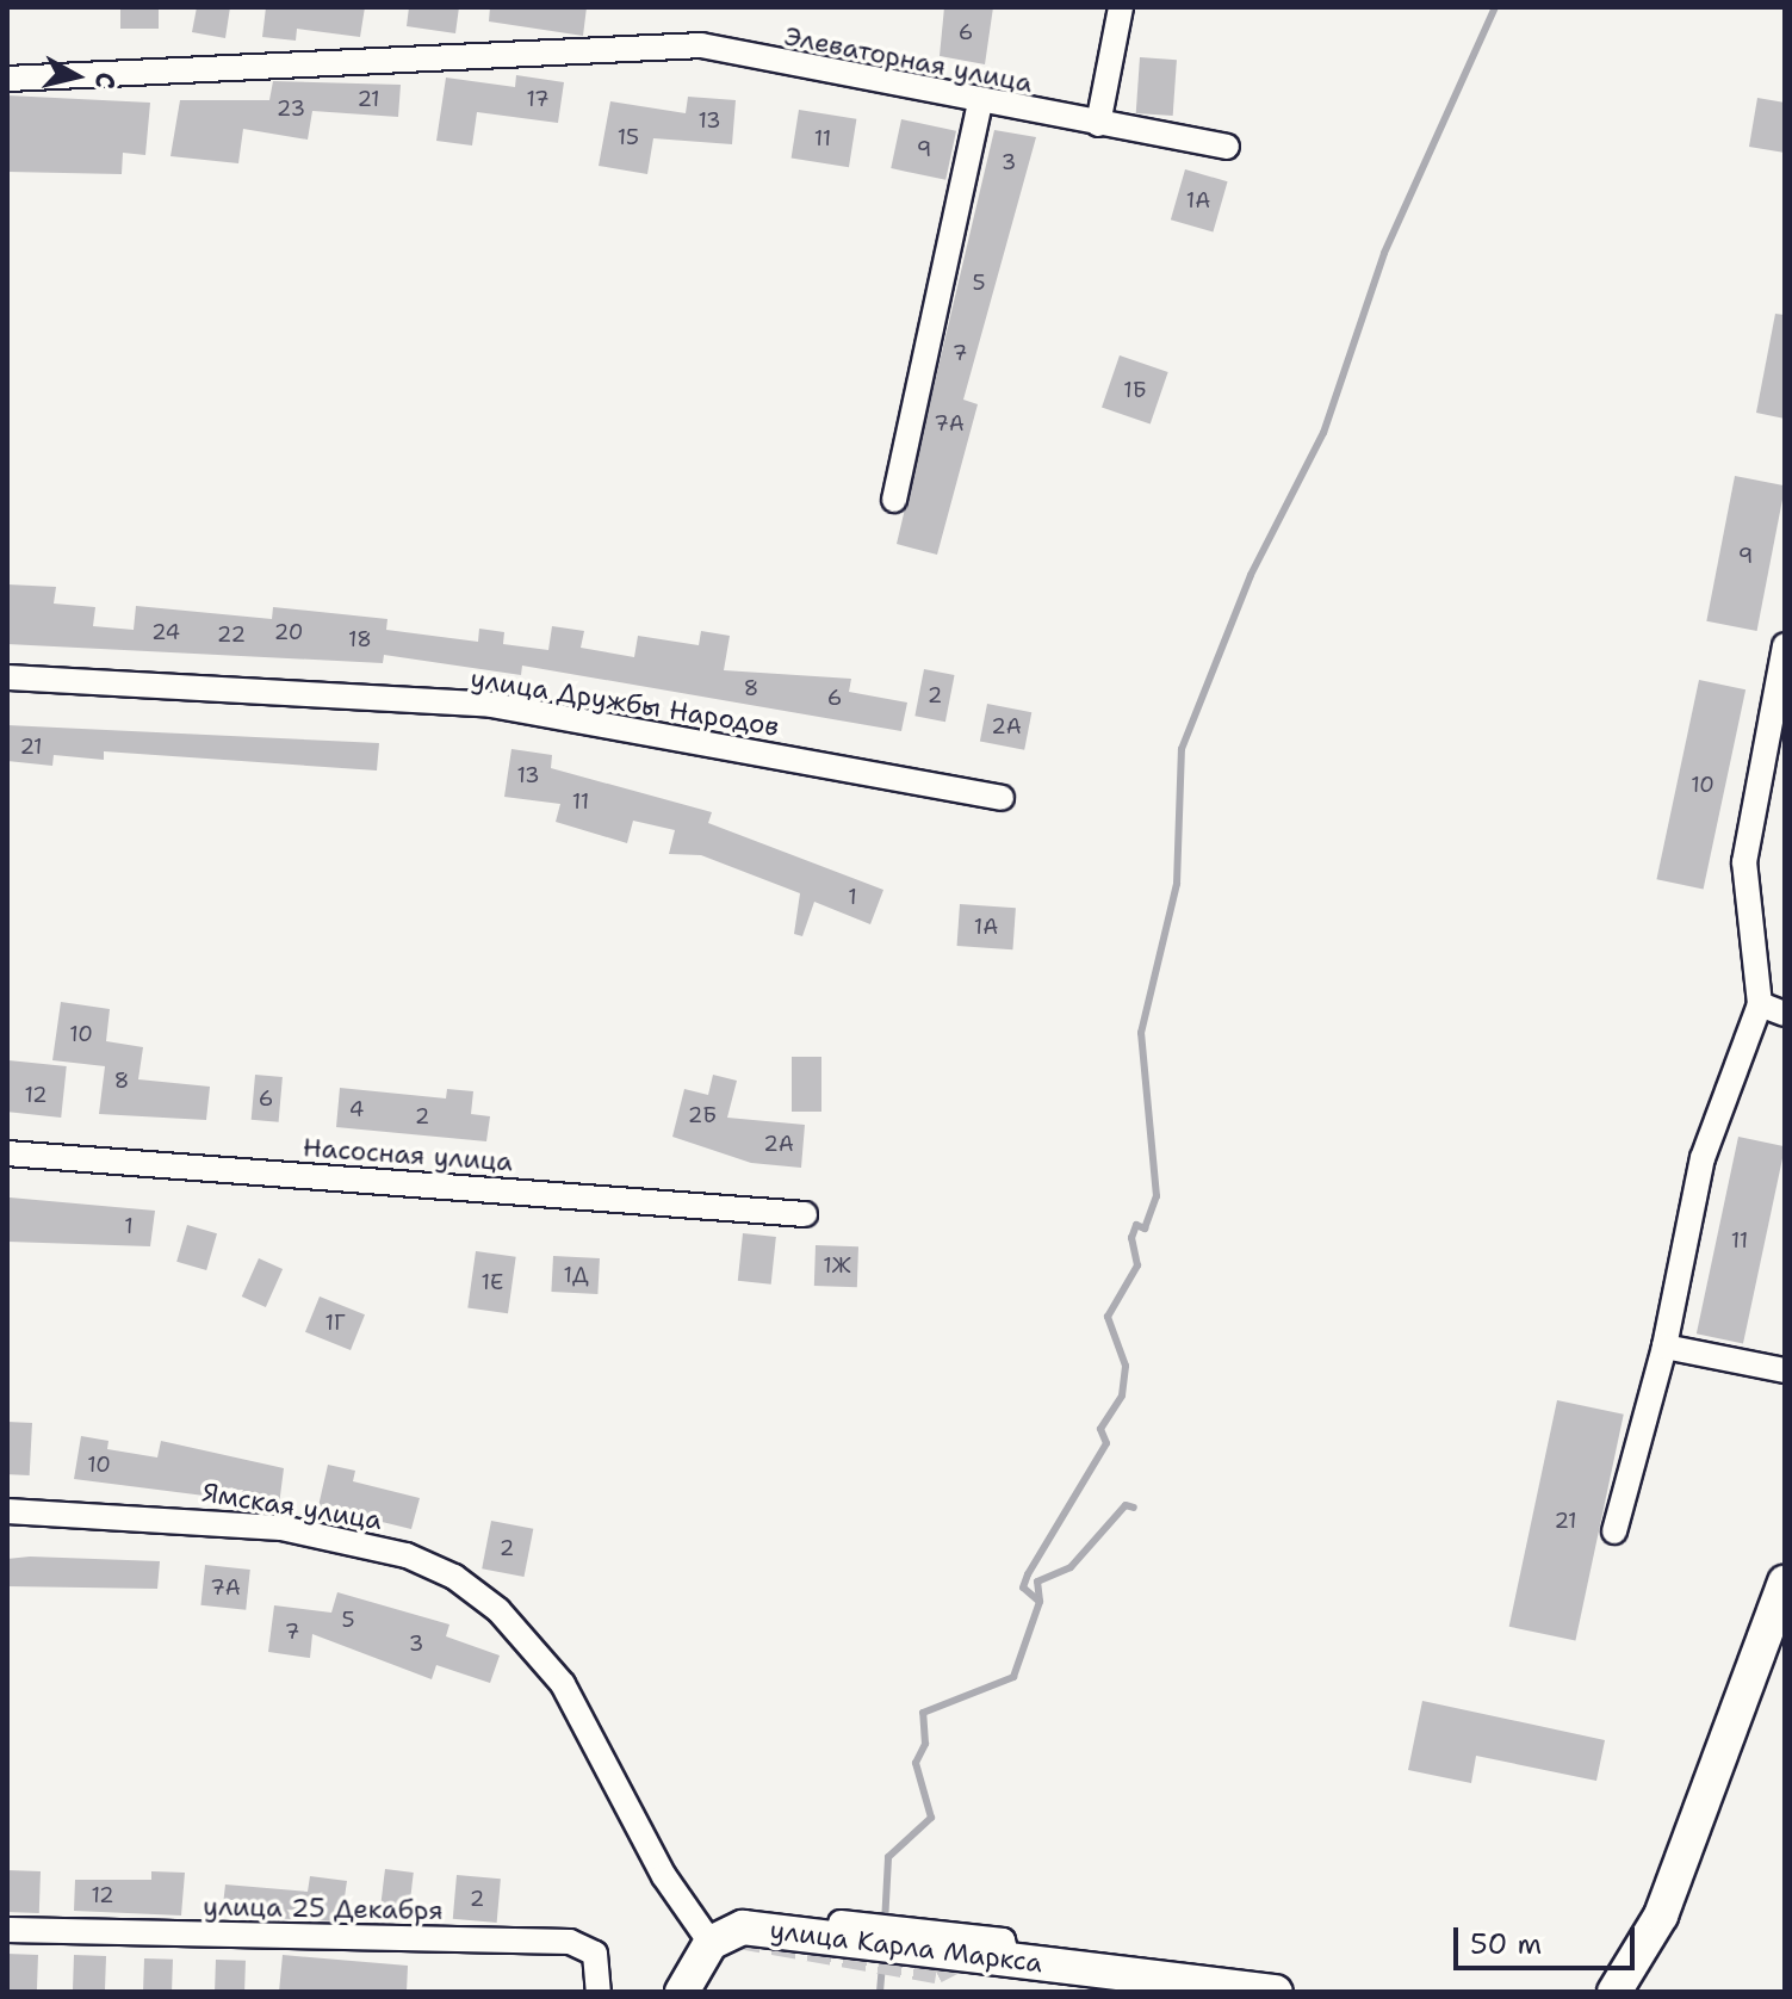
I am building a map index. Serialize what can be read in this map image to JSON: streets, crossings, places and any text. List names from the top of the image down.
{
  "streets": {
    "street": [
      "Элеваторная улица",
      "улица Дружбы Народов",
      "Насосная улица",
      "Ямская улица",
      "улица 25 Декабря",
      "улица Карла Маркса"
    ]
  },
  "crossings": [
    ["Ямская улица", "улица Карла Маркса"]
  ],
  "house_numbers": [
    "6",
    "21",
    "17",
    "23",
    "13",
    "15",
    "11",
    "9",
    "3",
    "1А",
    "5",
    "7",
    "1Б",
    "7А",
    "9",
    "24",
    "20",
    "22",
    "18",
    "8",
    "2",
    "6",
    "2А",
    "21",
    "13",
    "10",
    "11",
    "1",
    "1А",
    "10",
    "8",
    "12",
    "6",
    "4",
    "2Б",
    "2",
    "2А",
    "1",
    "11",
    "1Ж",
    "1Д",
    "1Е",
    "1Г",
    "10",
    "21",
    "2",
    "7А",
    "5",
    "7",
    "3",
    "12",
    "2"
  ],
  "scale_bar": "50 m",
  "north": "right"
}
